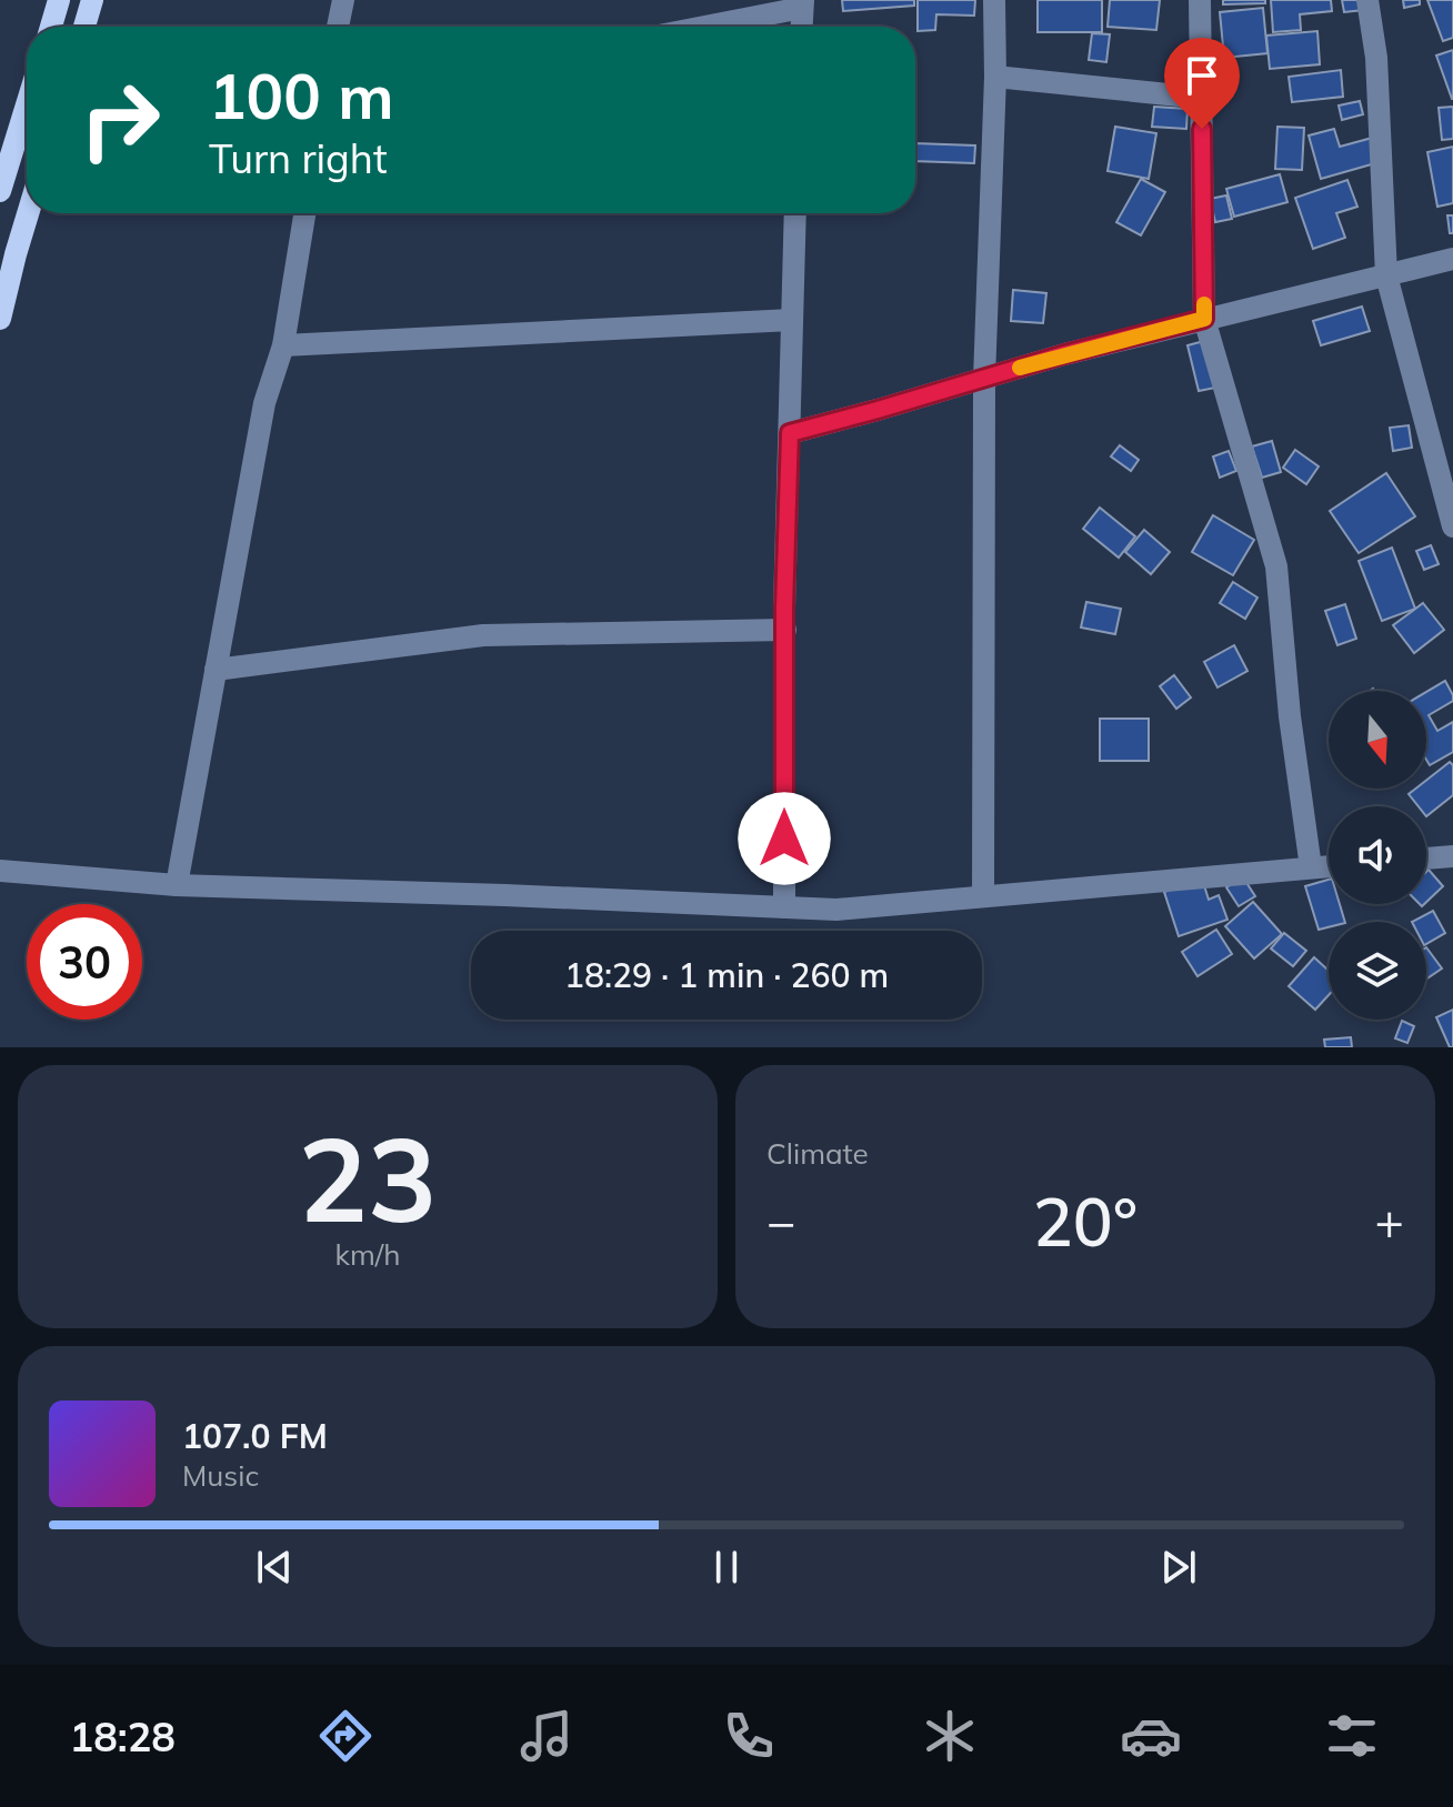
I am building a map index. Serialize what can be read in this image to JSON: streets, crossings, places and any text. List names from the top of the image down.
{
  "north": "bottom",
  "page": {
    "turn": ["100 m", "Turn right"],
    "limit": "30",
    "trip": "18:29 · 1 min · 260 m",
    "tile": [
      ["23", "km/h"],
      "Climate"
    ],
    "heat": ["−", "20°", "+"],
    "song": ["107.0 FM", "Music"],
    "tabs": "18:28"
  }
}
